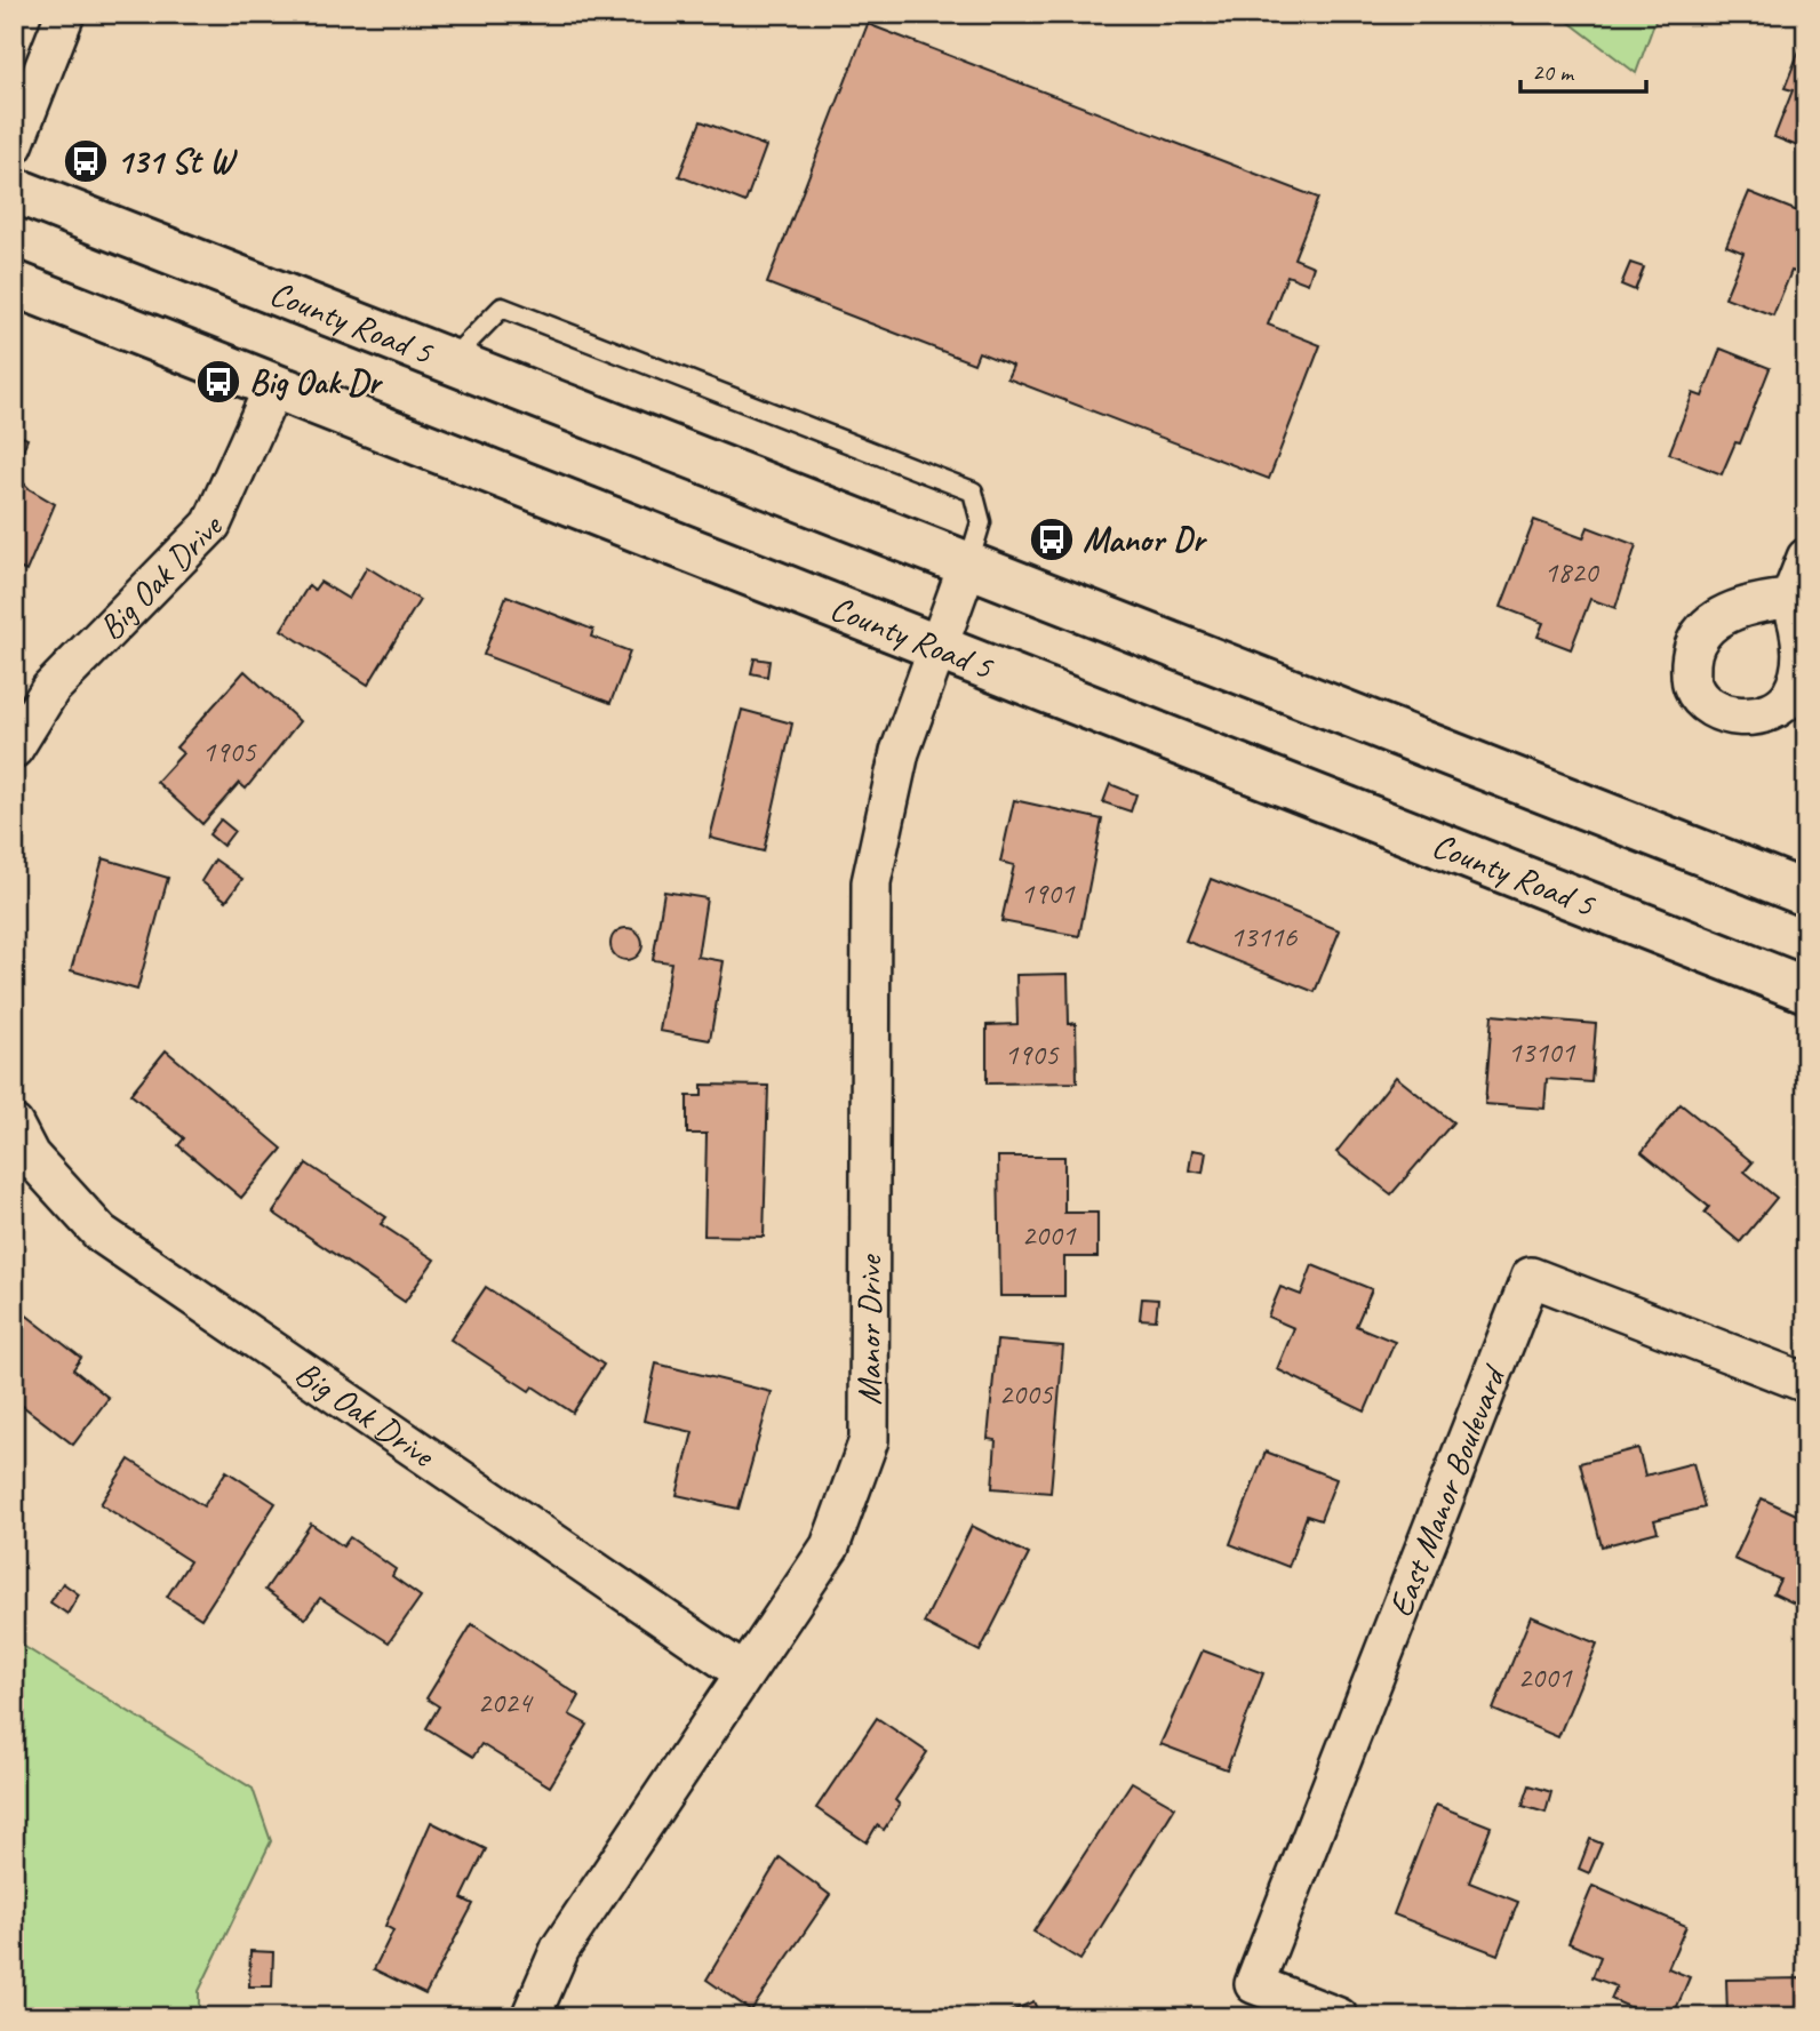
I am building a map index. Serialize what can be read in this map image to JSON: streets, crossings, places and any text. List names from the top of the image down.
{
  "streets": {
    "main road": ["County Road 5"],
    "street": ["Big Oak Drive", "Manor Drive", "East Manor Boulevard"]
  },
  "crossings": [
    ["County Road 5", "Big Oak Drive"],
    ["County Road 5", "Manor Drive"],
    ["Big Oak Drive", "Manor Drive"]
  ],
  "places": {
    "bus stop": ["131 St W", "Big Oak Dr", "Manor Dr"]
  },
  "house_numbers": [
    "1820",
    "1905",
    "1901",
    "13116",
    "13101",
    "1905",
    "2001",
    "2005",
    "2001",
    "2024"
  ],
  "scale_bar": "20 m"
}
